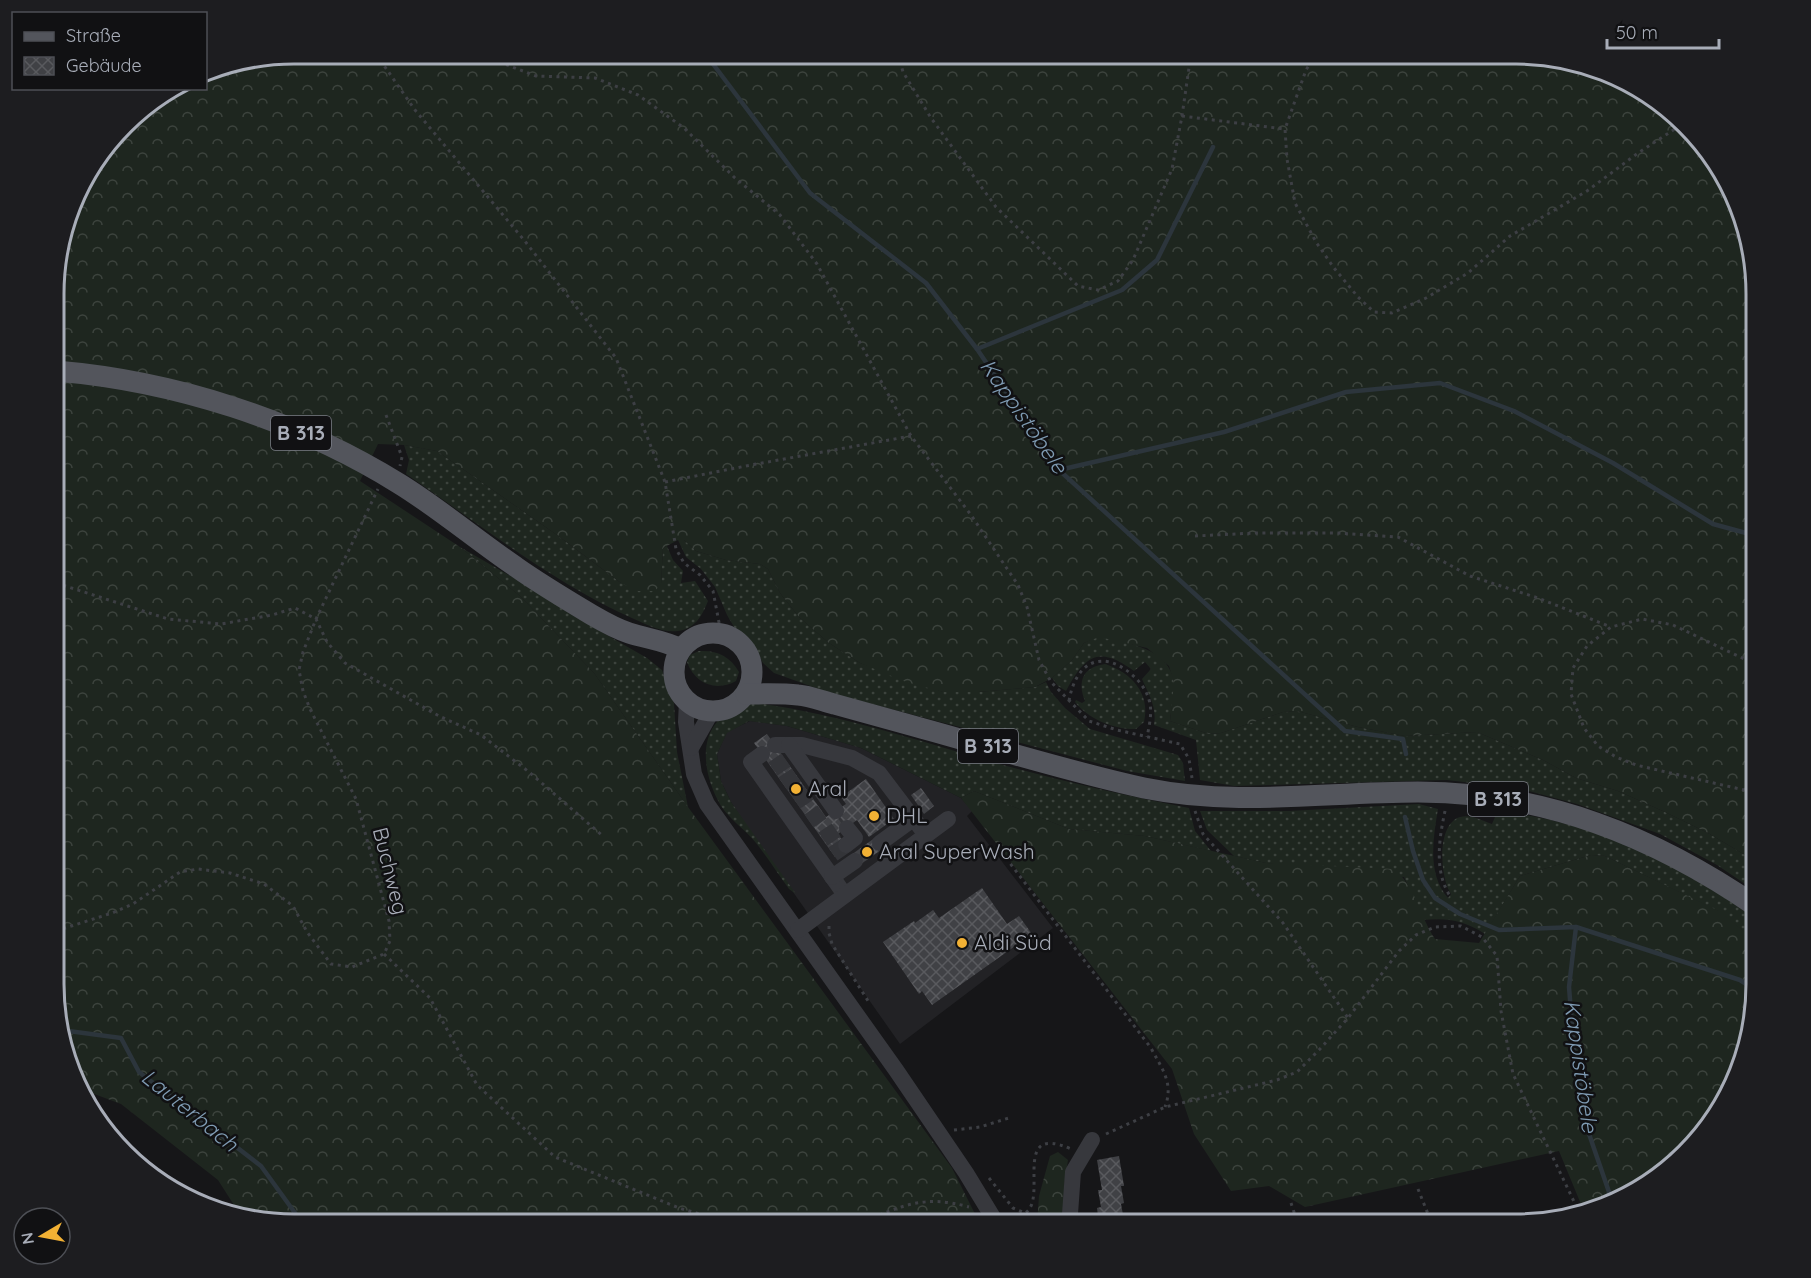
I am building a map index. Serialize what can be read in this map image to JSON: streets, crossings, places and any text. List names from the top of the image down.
{
  "streets": {
    "main road": ["B 313"],
    "path": ["Buchweg"]
  },
  "crossings": [
    ["B 313", "Buchweg"]
  ],
  "water": ["Kappistöbele", "Lauterbach"],
  "places": [
    "Aral",
    "DHL",
    "Aral SuperWash",
    "Aldi Süd"
  ],
  "legend": ["Straße", "Gebäude"],
  "scale_bar": "50 m",
  "north": "left"
}
